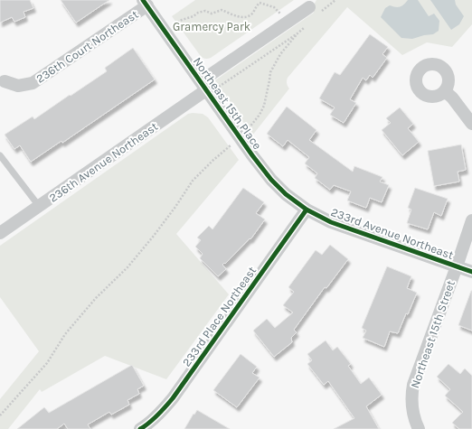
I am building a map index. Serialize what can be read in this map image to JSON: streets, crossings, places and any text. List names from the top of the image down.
{
  "streets": {
    "street": [
      "236th Court Northeast",
      "Northeast 15th Place",
      "236th Avenue Northeast",
      "233rd Avenue Northeast",
      "233rd Place Northeast",
      "Northeast 15th Street"
    ]
  },
  "crossings": [
    ["236th Court Northeast", "Northeast 15th Place"],
    ["Northeast 15th Place", "236th Avenue Northeast"],
    ["Northeast 15th Place", "233rd Avenue Northeast"],
    ["Northeast 15th Place", "233rd Place Northeast"],
    ["233rd Avenue Northeast", "233rd Place Northeast"],
    ["233rd Avenue Northeast", "Northeast 15th Street"]
  ],
  "parks": ["Gramercy Park"]
}
